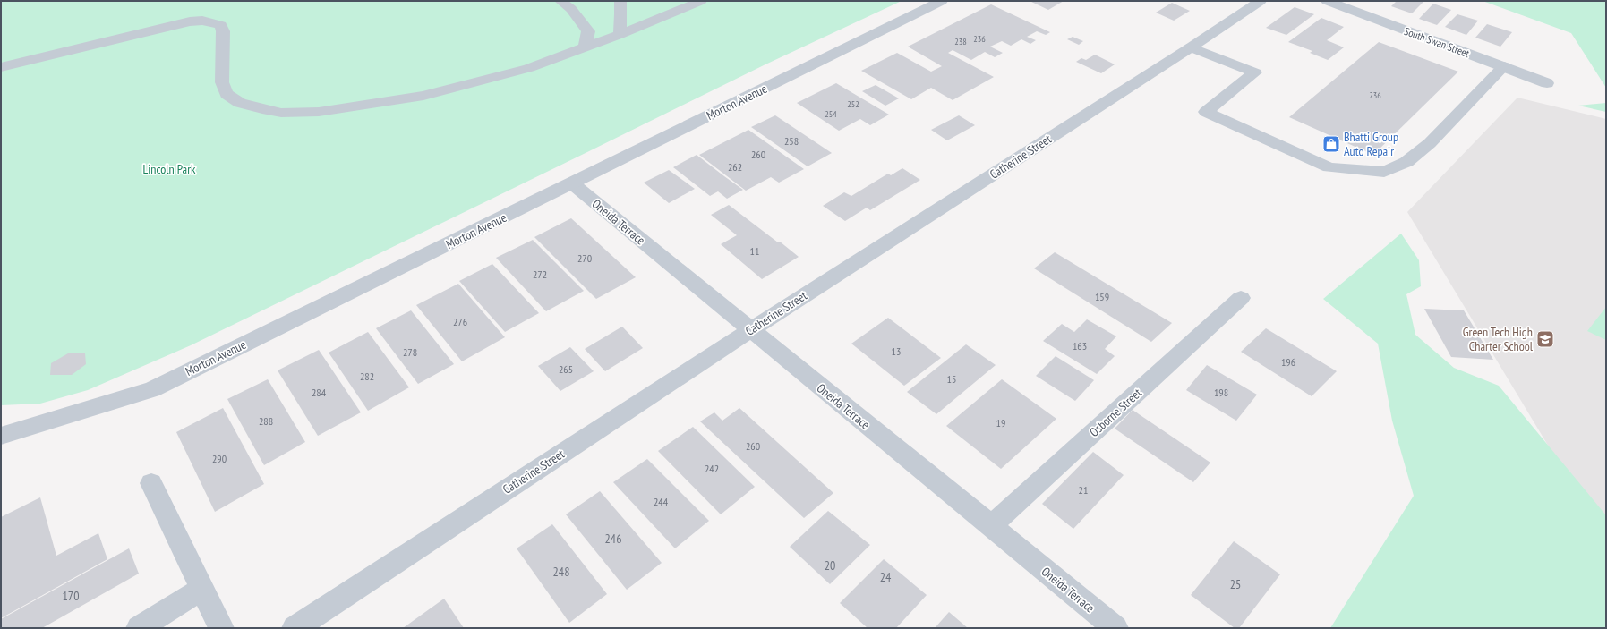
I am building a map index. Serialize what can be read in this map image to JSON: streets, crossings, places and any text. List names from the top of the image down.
{
  "streets": {
    "street": [
      "South Swan Street",
      "Morton Avenue",
      "Catherine Street",
      "Oneida Terrace",
      "Osborne Street"
    ]
  },
  "crossings": [
    ["Morton Avenue", "Oneida Terrace"],
    ["Catherine Street", "Oneida Terrace"],
    ["Oneida Terrace", "Osborne Street"]
  ],
  "parks": ["Lincoln Park"],
  "places": {
    "shop": ["Bhatti Group Auto Repair"],
    "school or university": ["Green Tech High Charter School"]
  },
  "house_numbers": [
    "236",
    "238",
    "236",
    "252",
    "254",
    "258",
    "260",
    "262",
    "11",
    "270",
    "272",
    "159",
    "276",
    "163",
    "13",
    "278",
    "196",
    "265",
    "282",
    "15",
    "284",
    "198",
    "288",
    "19",
    "260",
    "290",
    "242",
    "21",
    "244",
    "246",
    "20",
    "248",
    "24",
    "25",
    "170"
  ]
}
